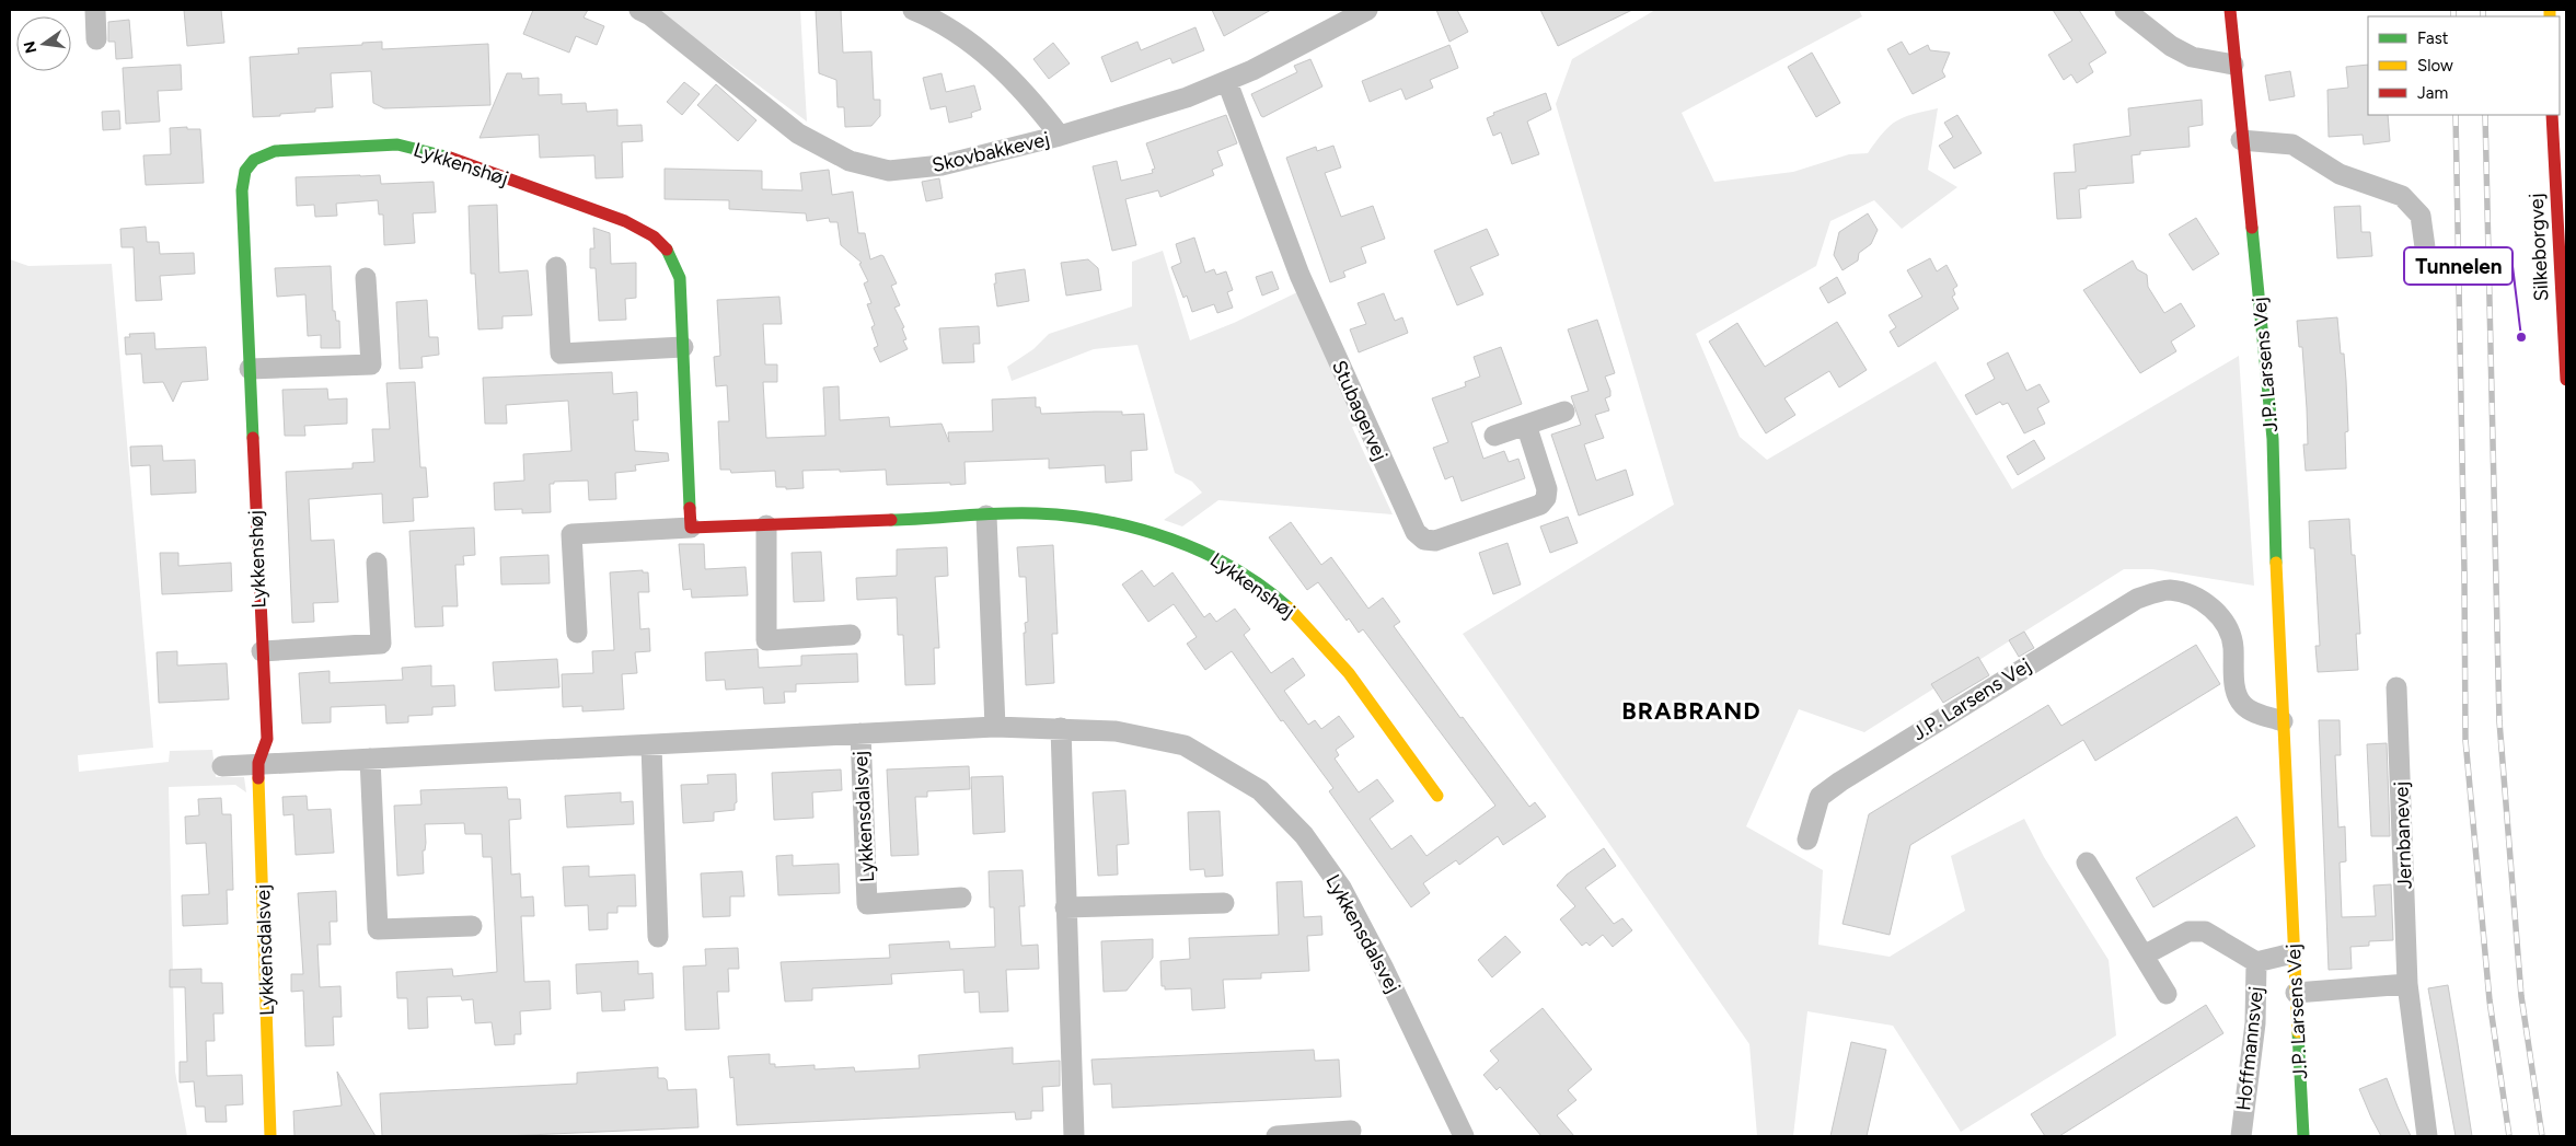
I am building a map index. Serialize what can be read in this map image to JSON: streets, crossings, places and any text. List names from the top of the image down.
{
  "streets": {
    "street": [
      "Skovbakkevej",
      "Lykkenshøj",
      "Silkeborgvej",
      "J.P. Larsens Vej",
      "Stubagervej",
      "Lykkensdalsvej",
      "Jernbanevej",
      "Hoffmannsvej"
    ]
  },
  "crossings": [
    ["Skovbakkevej", "Stubagervej"],
    ["Lykkenshøj", "Lykkensdalsvej"],
    ["J.P. Larsens Vej", "Hoffmannsvej"]
  ],
  "districts": ["BRABRAND"],
  "places": ["Tunnelen"],
  "legend": ["Fast", "Slow", "Jam"],
  "north": "left"
}
